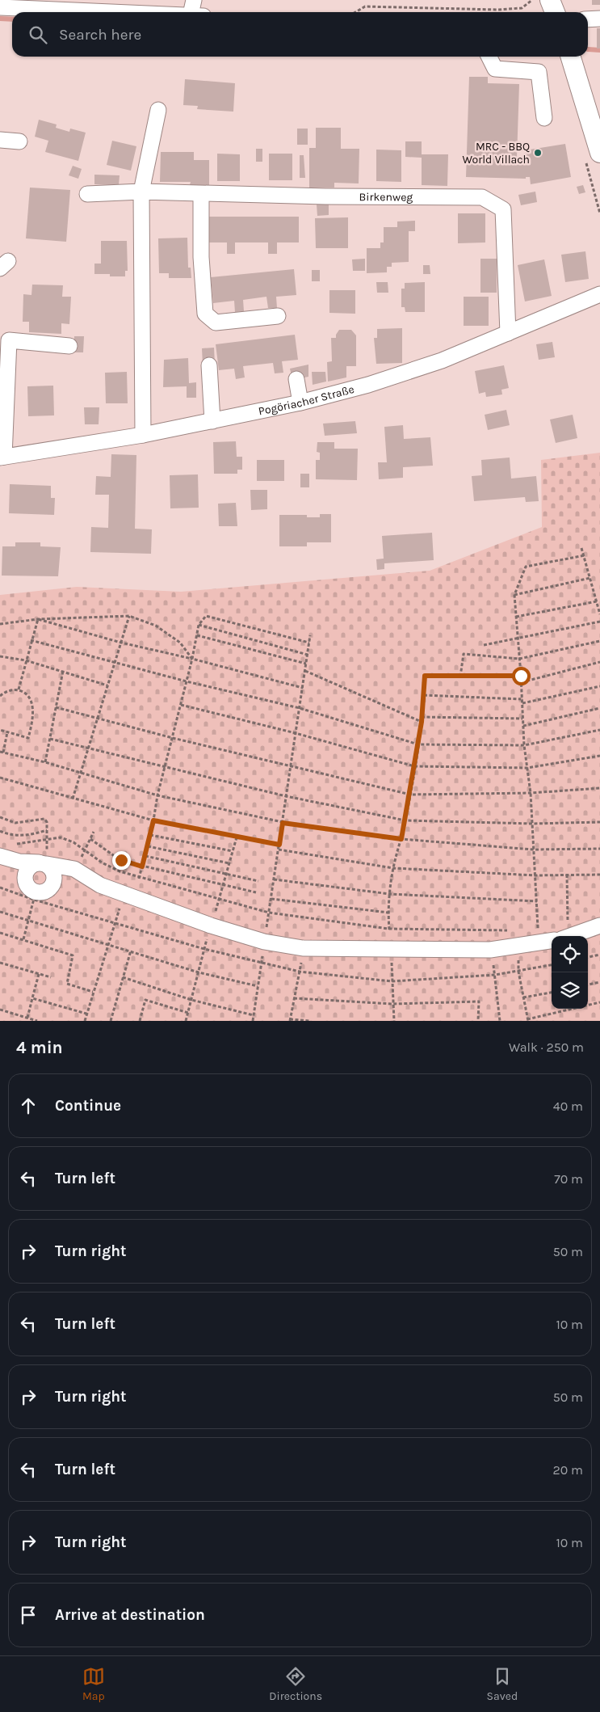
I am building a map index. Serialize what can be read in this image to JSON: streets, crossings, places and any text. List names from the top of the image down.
{
  "streets": {
    "street": ["Birkenweg", "Pogöriacher Straße"]
  },
  "crossings": [
    ["Birkenweg", "Pogöriacher Straße"]
  ],
  "places": ["MRC - BBQ World Villach"],
  "page": {
    "search": "Search here",
    "heading": ["4 min", "Walk · 250 m"],
    "list": [
      ["Continue", "40 m"],
      ["Turn left", "70 m"],
      ["Turn right", "50 m"],
      ["Turn left", "10 m"],
      ["Turn right", "50 m"],
      ["Turn left", "20 m"],
      ["Turn right", "10 m"],
      "Arrive at destination"
    ],
    "nav": ["Map", "Directions", "Saved"]
  }
}
